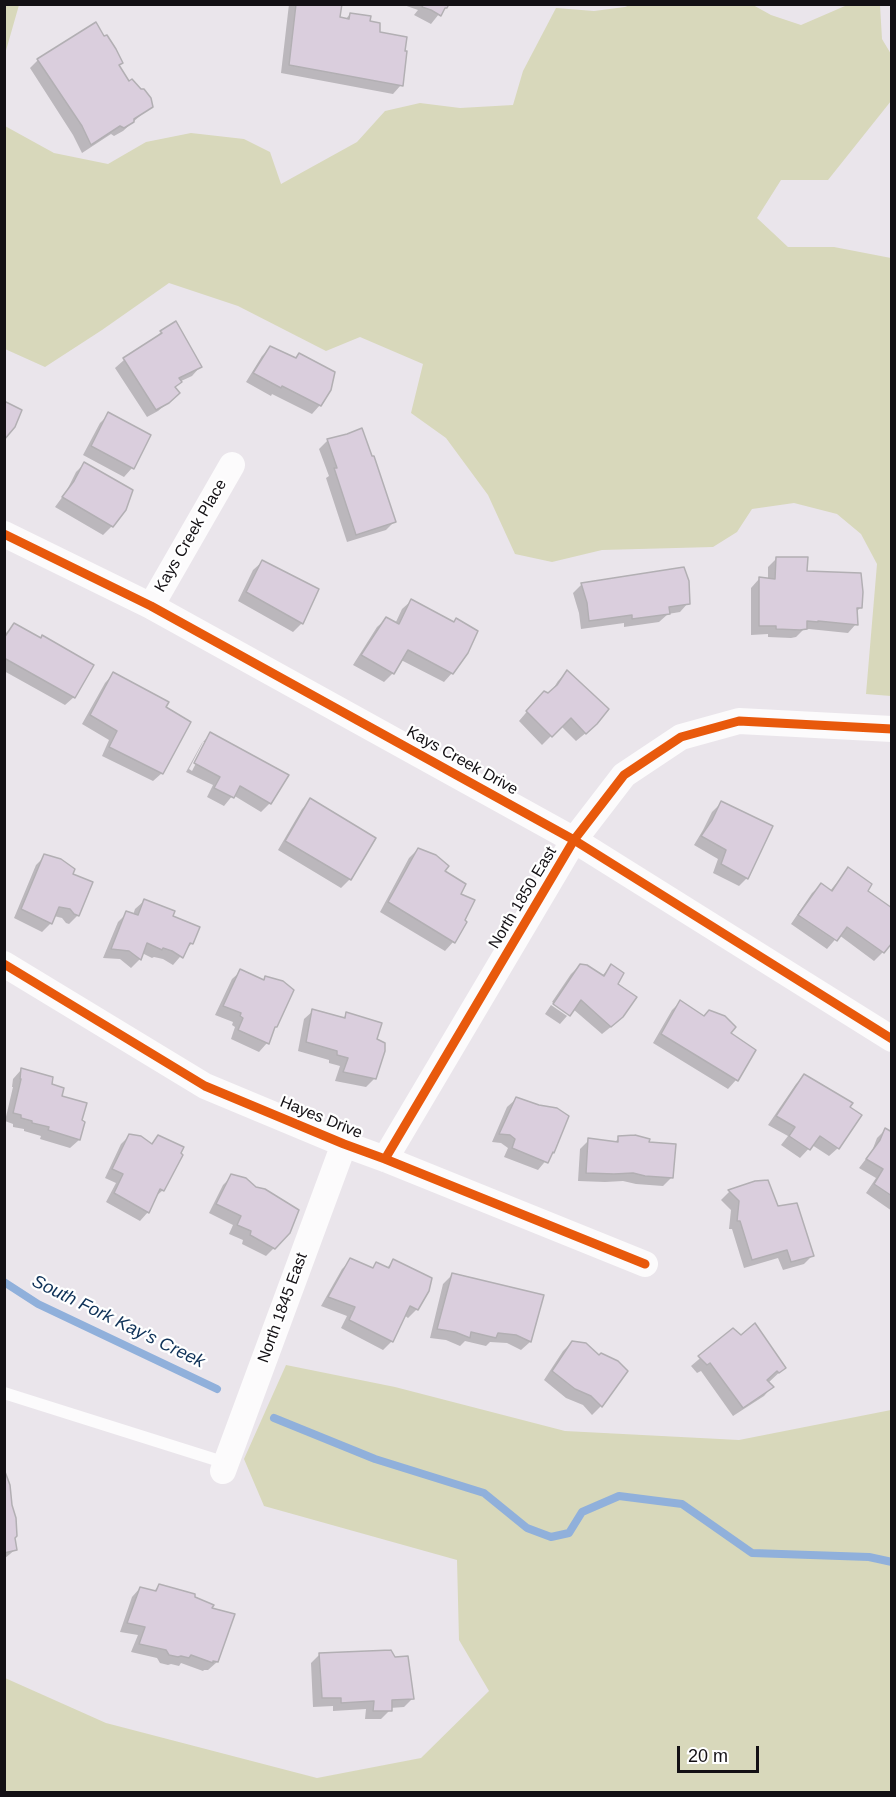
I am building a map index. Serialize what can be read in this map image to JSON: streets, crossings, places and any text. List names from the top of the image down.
{
  "streets": {
    "street": [
      "Kays Creek Place",
      "Kays Creek Drive",
      "North 1850 East",
      "Hayes Drive",
      "North 1845 East"
    ]
  },
  "crossings": [
    ["Kays Creek Place", "Kays Creek Drive"],
    ["Kays Creek Drive", "North 1850 East"],
    ["North 1850 East", "Hayes Drive"],
    ["Hayes Drive", "North 1845 East"]
  ],
  "water": ["South Fork Kay's Creek"],
  "scale_bar": "20 m"
}
